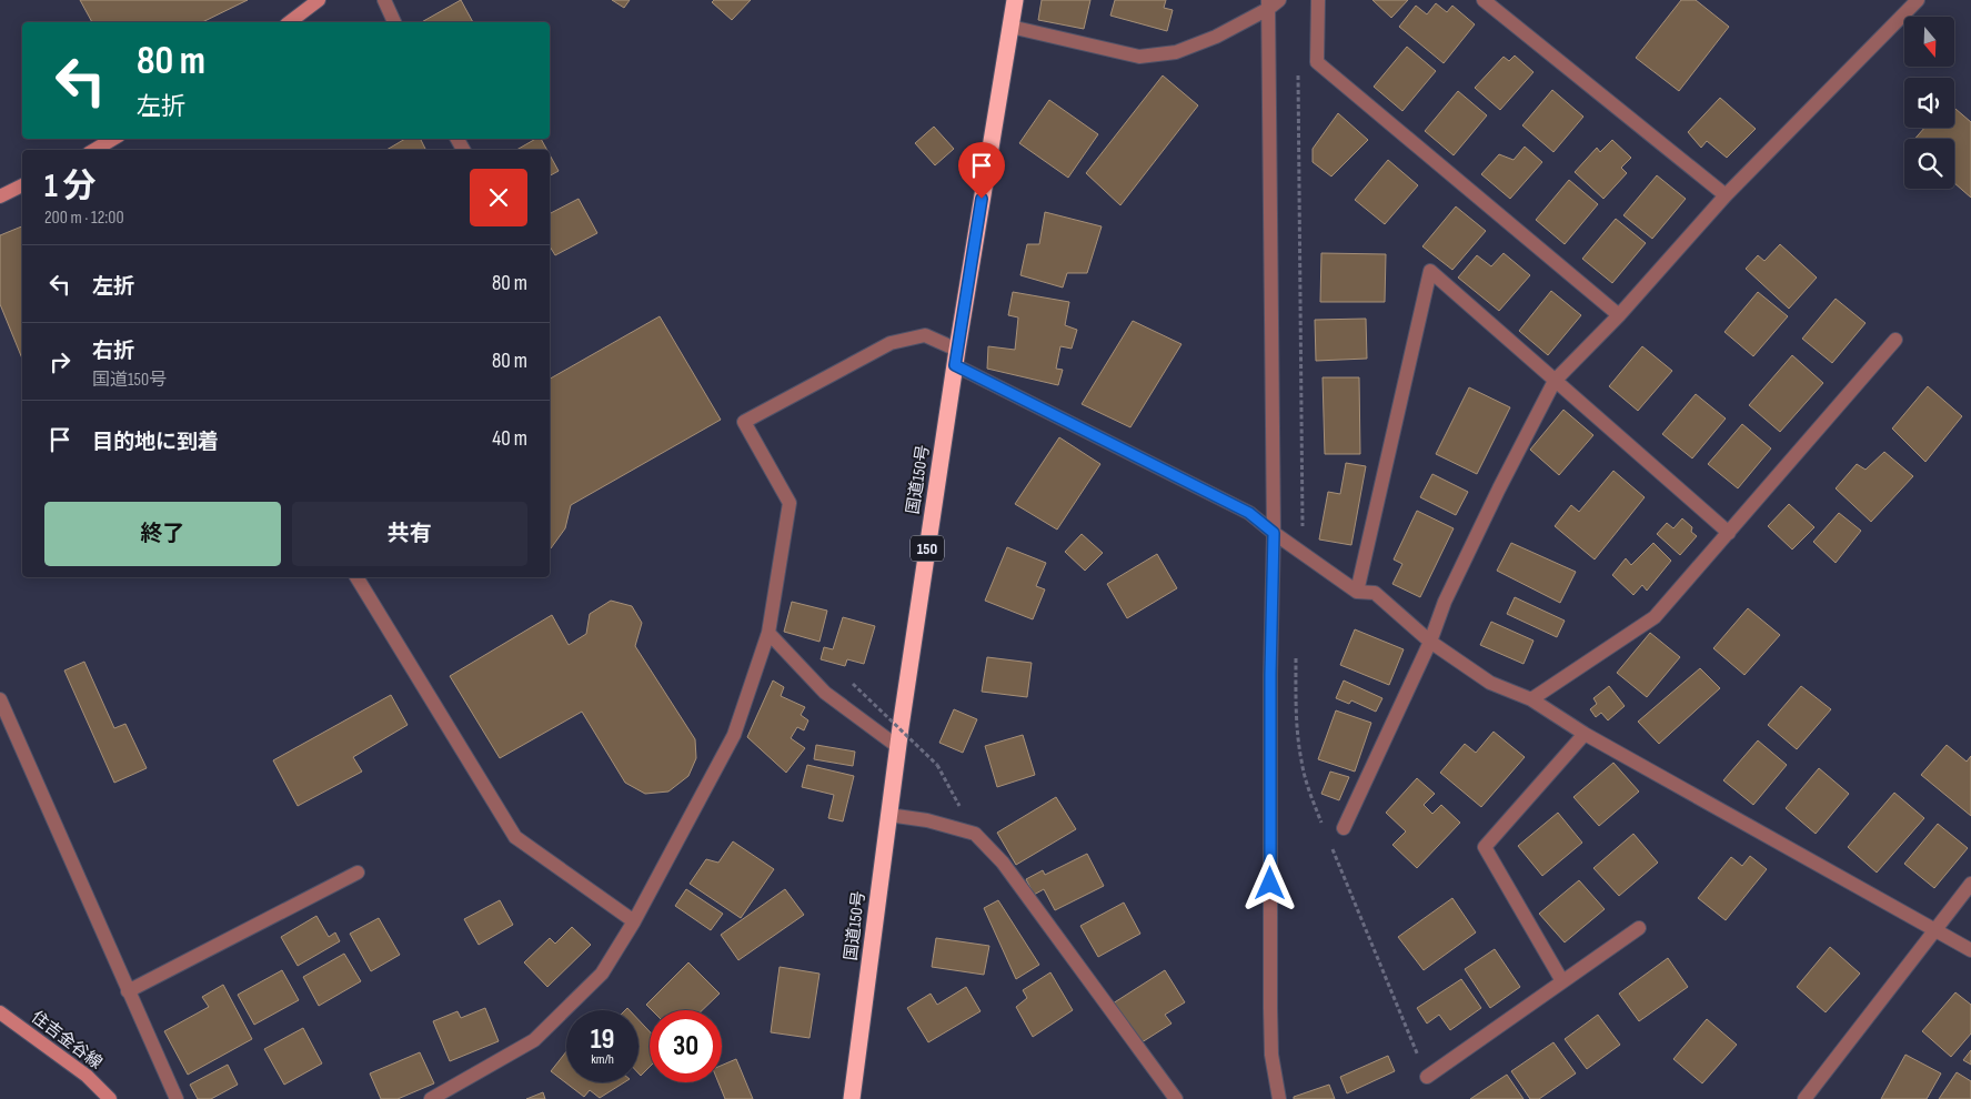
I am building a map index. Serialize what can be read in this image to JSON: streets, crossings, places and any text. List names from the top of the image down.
{
  "streets": {
    "highway": ["国道150号", "150"],
    "main road": ["住吉金谷線"]
  },
  "north": "bottom",
  "page": {
    "turn": ["80 m", "左折"],
    "heading": ["1 分", "200 m · 12:00"],
    "list": [
      {
        "name": "左折",
        "value": "80 m"
      },
      {
        "name": "右折",
        "note": "国道150号",
        "value": "80 m"
      },
      {
        "name": "目的地に到着",
        "value": "40 m"
      }
    ],
    "buttons": ["終了", "共有"],
    "speed": "19 km/h",
    "limit": "30"
  }
}
